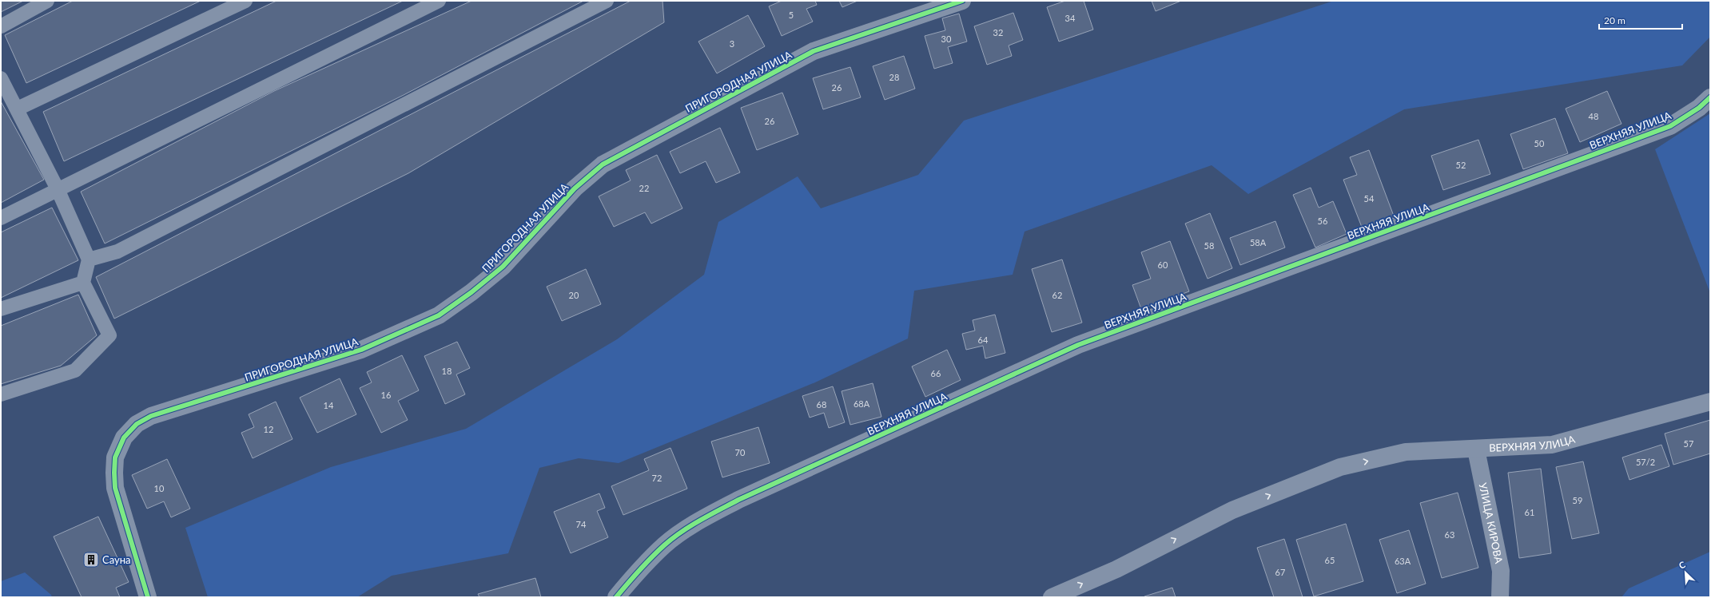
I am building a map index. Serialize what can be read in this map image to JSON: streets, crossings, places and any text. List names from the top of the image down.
{
  "streets": {
    "street": ["ПРИГОРОДНАЯ УЛИЦА", "ВЕРХНЯЯ УЛИЦА", "УЛИЦА КИРОВА"]
  },
  "crossings": [
    ["ВЕРХНЯЯ УЛИЦА", "УЛИЦА КИРОВА"]
  ],
  "places": {
    "building": ["Сауна"]
  },
  "house_numbers": [
    "5",
    "34",
    "32",
    "30",
    "3",
    "28",
    "26",
    "48",
    "26",
    "50",
    "52",
    "22",
    "54",
    "56",
    "58А",
    "58",
    "60",
    "20",
    "62",
    "64",
    "18",
    "66",
    "16",
    "68А",
    "68",
    "14",
    "12",
    "57",
    "70",
    "57/2",
    "72",
    "10",
    "59",
    "61",
    "74",
    "63",
    "65",
    "63А",
    "67"
  ],
  "scale_bar": "20 m",
  "north": "top left"
}
